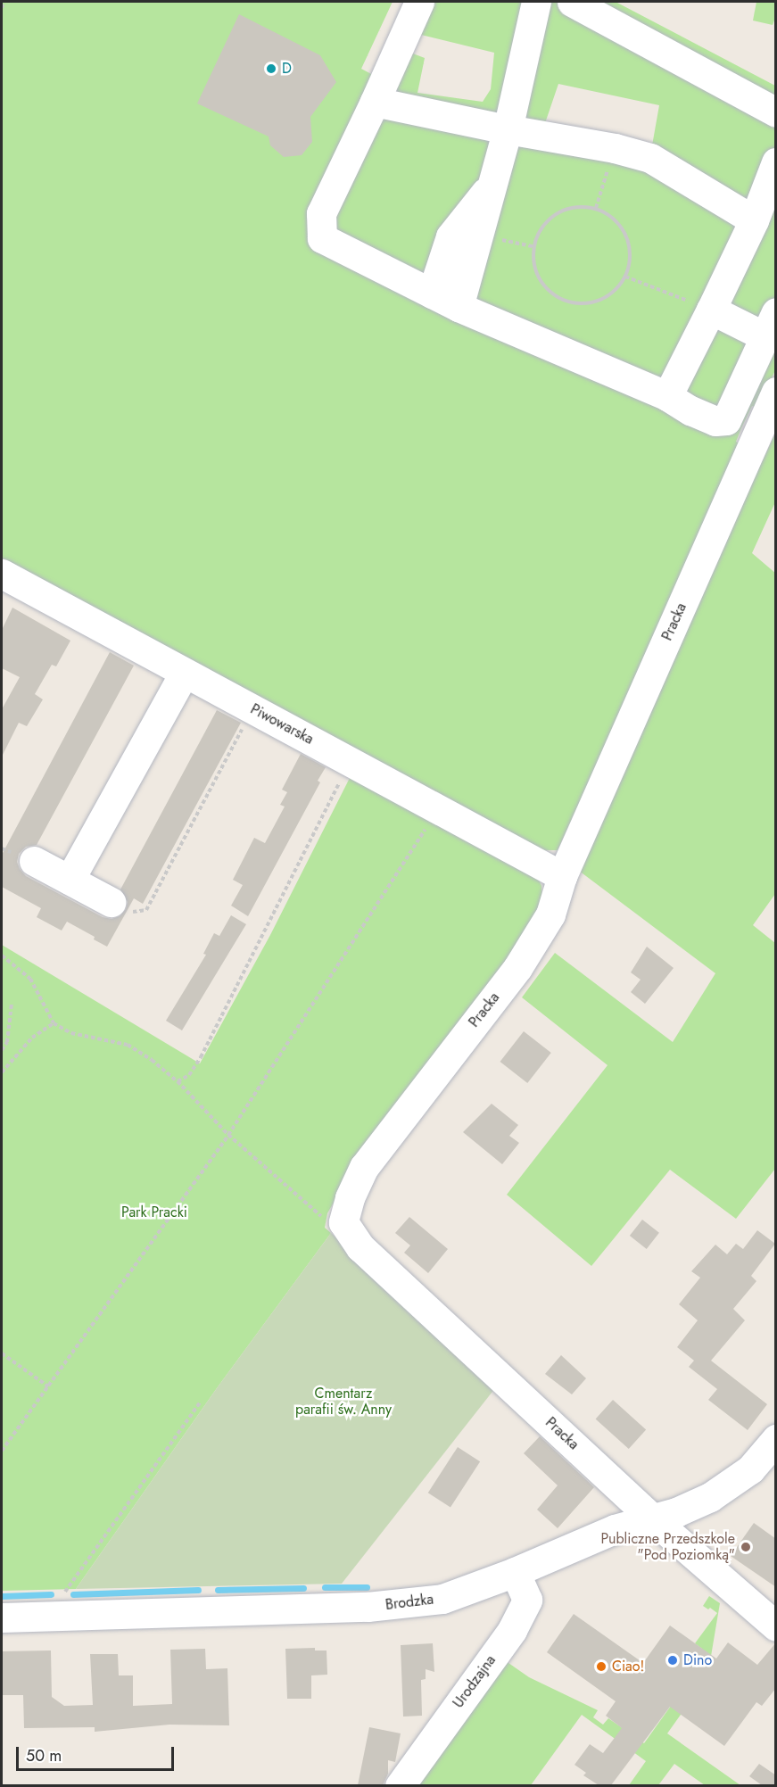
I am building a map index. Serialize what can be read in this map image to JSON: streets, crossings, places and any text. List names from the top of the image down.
{
  "streets": {
    "street": [
      "Pracka",
      "Piwowarska",
      "Brodzka",
      "Urodzajna"
    ]
  },
  "crossings": [
    ["Pracka", "Piwowarska"],
    ["Pracka", "Brodzka"],
    ["Brodzka", "Urodzajna"]
  ],
  "parks": ["Park Pracki", "Cmentarz parafii św. Anny"],
  "places": [
    "D",
    "Publiczne Przedszkole \"Pod Poziomką\"",
    "Dino",
    "Ciao!"
  ],
  "scale_bar": "50 m"
}
